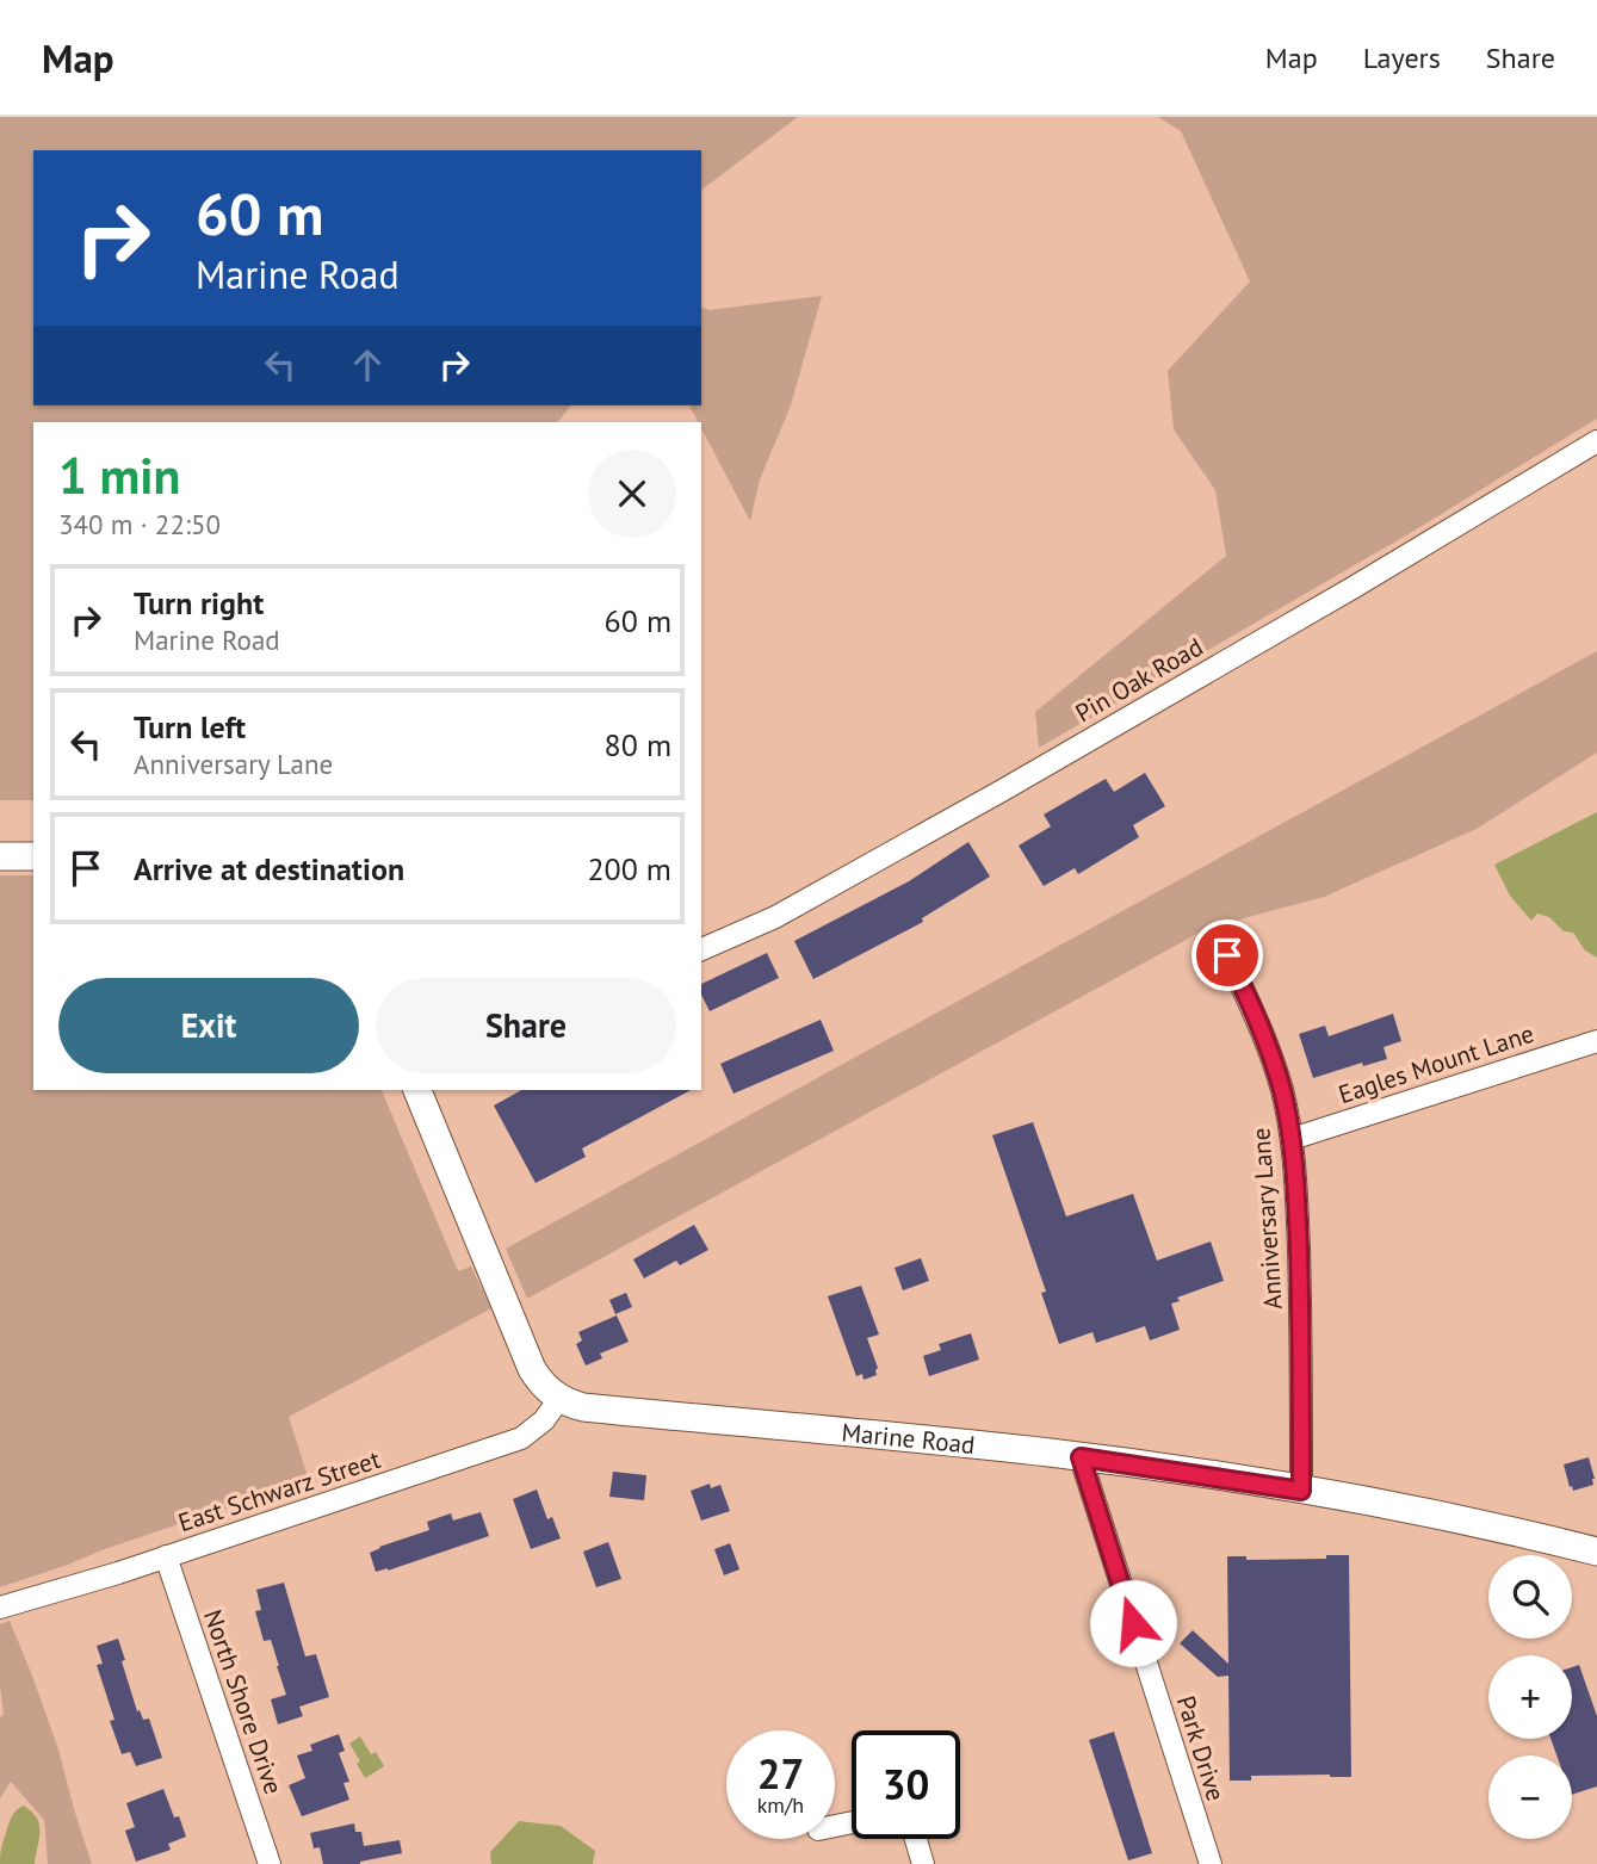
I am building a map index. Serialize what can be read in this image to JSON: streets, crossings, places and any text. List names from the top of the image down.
{
  "streets": {
    "main road": ["Marine Road"],
    "street": [
      "Pin Oak Road",
      "Eagles Mount Lane",
      "Anniversary Lane",
      "East Schwarz Street",
      "North Shore Drive",
      "Park Drive"
    ]
  },
  "crossings": [
    ["Eagles Mount Lane", "Anniversary Lane"],
    ["Anniversary Lane", "Marine Road"],
    ["Marine Road", "East Schwarz Street"],
    ["Marine Road", "Park Drive"],
    ["East Schwarz Street", "North Shore Drive"]
  ],
  "page": {
    "header": "Map",
    "nav": ["Map", "Layers", "Share"],
    "turn": ["60 m", "Marine Road"],
    "heading": ["1 min", "340 m · 22:50"],
    "list": [
      {
        "name": "Turn right",
        "note": "Marine Road",
        "value": "60 m"
      },
      {
        "name": "Turn left",
        "note": "Anniversary Lane",
        "value": "80 m"
      },
      {
        "name": "Arrive at destination",
        "value": "200 m"
      }
    ],
    "buttons": ["Exit", "Share"],
    "map_buttons": ["+", "−"],
    "speed": "27 km/h",
    "limit": "30"
  }
}
